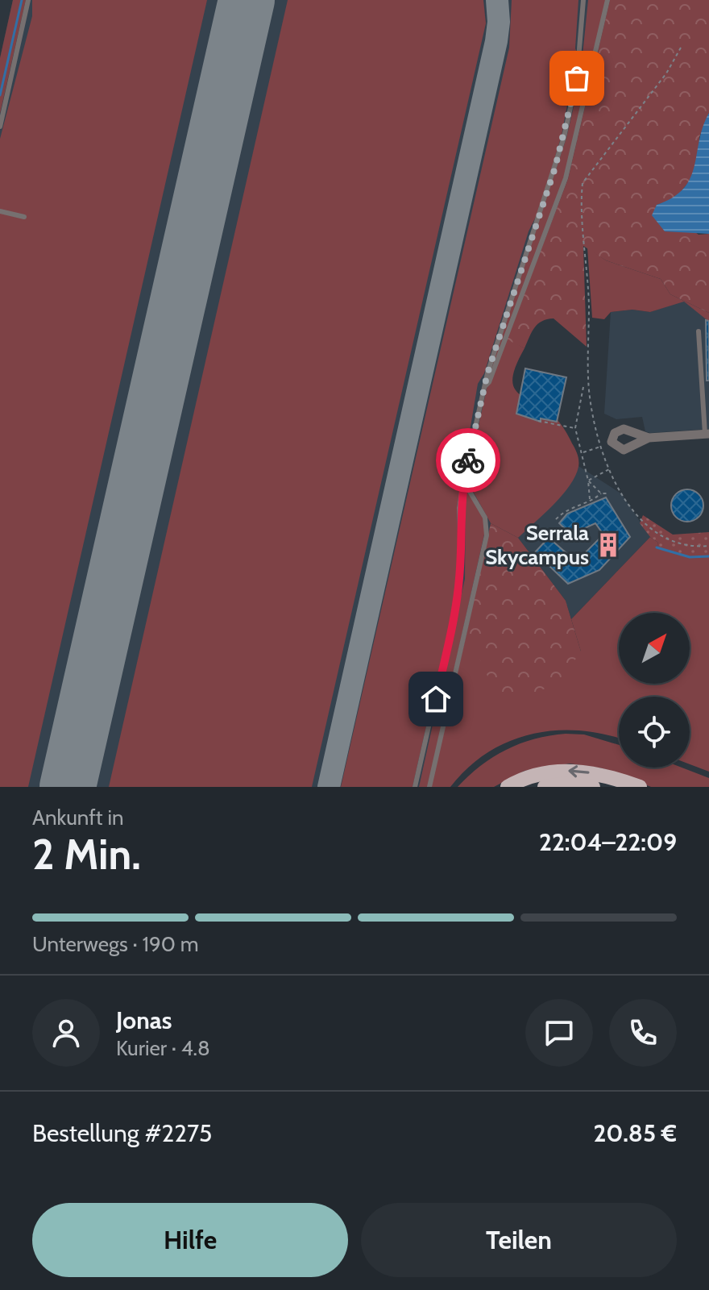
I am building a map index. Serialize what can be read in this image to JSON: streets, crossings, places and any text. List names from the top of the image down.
{
  "places": {
    "building": ["Serrala Skycampus"]
  },
  "north": "top right",
  "page": {
    "heading": ["2 Min.", "Ankunft in", "22:04–22:09"],
    "panel": [
      "Jonas",
      "Kurier · 4.8",
      "Bestellung #2275",
      "20.85 €"
    ],
    "bar": "Unterwegs · 190 m",
    "buttons": ["Hilfe", "Teilen"]
  }
}
